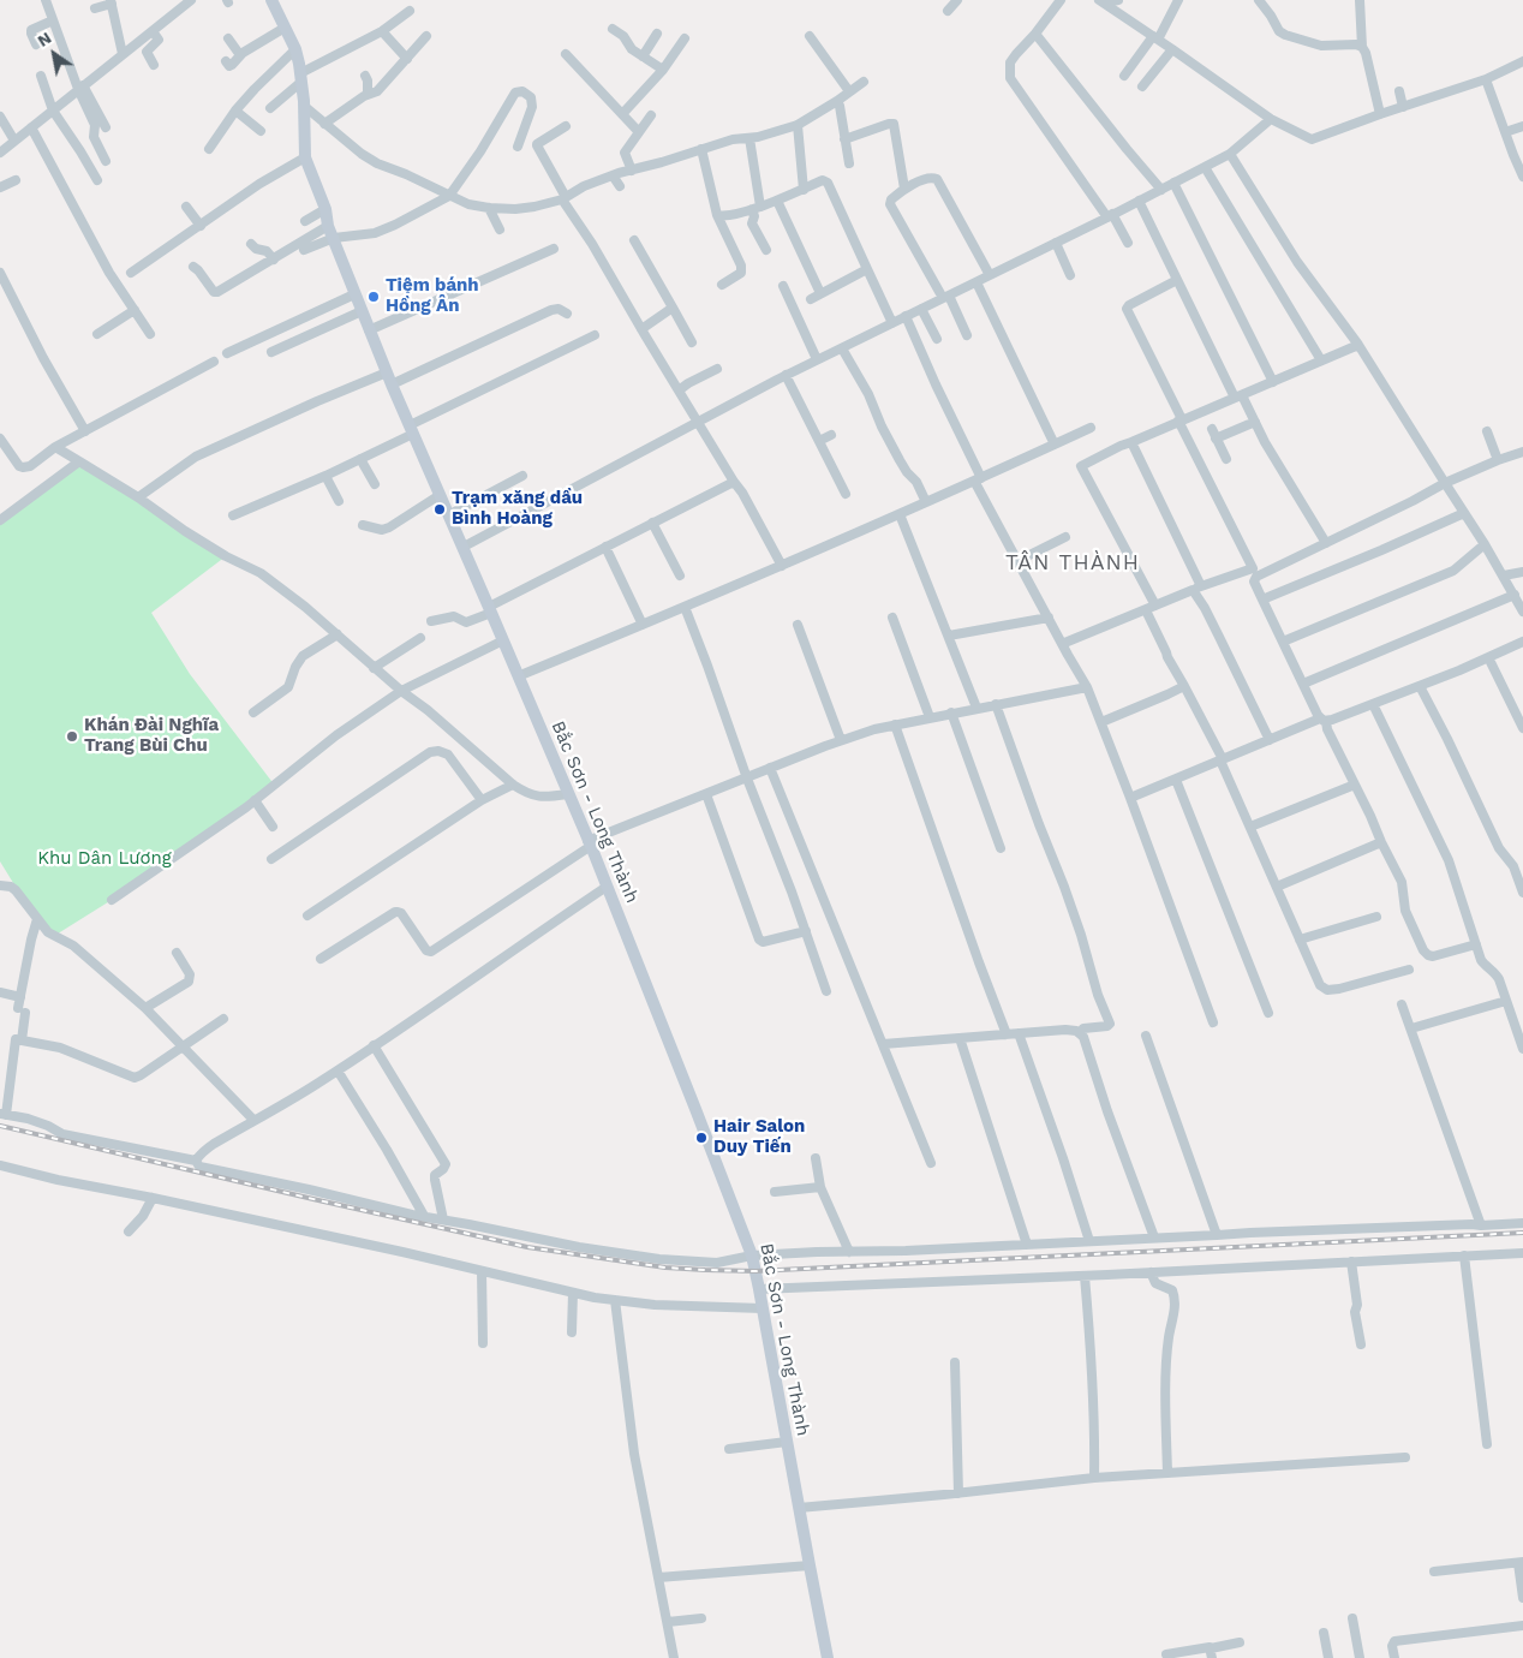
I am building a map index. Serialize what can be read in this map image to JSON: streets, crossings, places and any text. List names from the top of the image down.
{
  "streets": {
    "main road": ["Bắc Sơn - Long Thành"]
  },
  "districts": ["TÂN THÀNH"],
  "parks": ["Khu Dân Lương"],
  "places": [
    "Tiệm bánh Hồng Ân",
    "Trạm xăng dầu Bình Hoàng",
    "Khán Đài Nghĩa Trang Bùi Chu",
    "Hair Salon Duy Tiến"
  ],
  "north": "top left"
}
